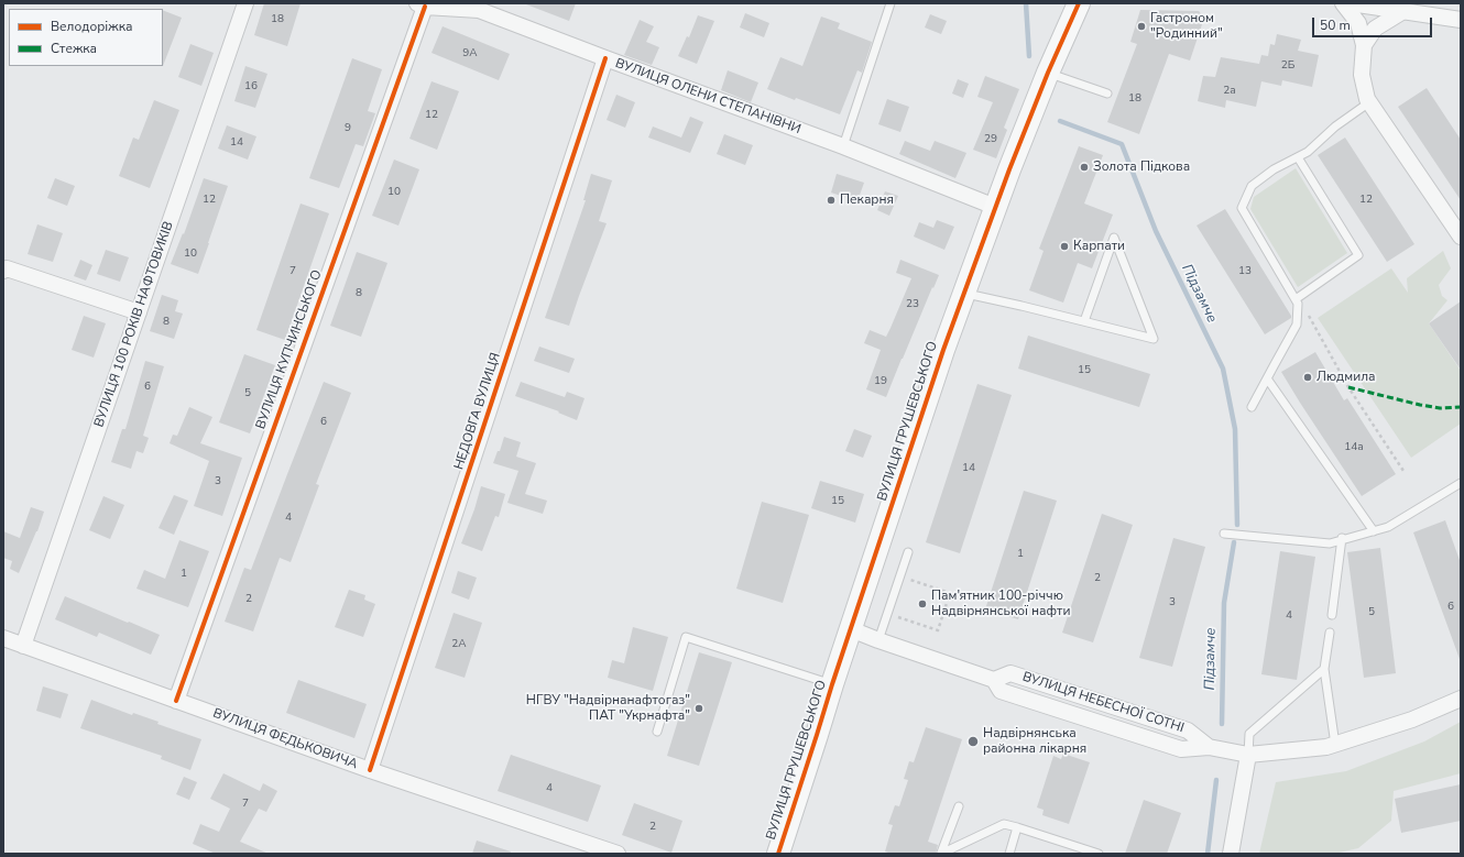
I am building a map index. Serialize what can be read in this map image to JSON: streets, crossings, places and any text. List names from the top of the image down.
{
  "streets": {
    "street": [
      "ВУЛИЦЯ ОЛЕНИ СТЕПАНІВНИ",
      "ВУЛИЦЯ 100 РОКІВ НАФТОВИКІВ",
      "ВУЛИЦЯ КУПЧИНСЬКОГО",
      "НЕДОВГА ВУЛИЦЯ",
      "ВУЛИЦЯ ГРУШЕВСЬКОГО",
      "ВУЛИЦЯ НЕБЕСНОЇ СОТНІ",
      "ВУЛИЦЯ ФЕДЬКОВИЧА"
    ]
  },
  "crossings": [
    ["ВУЛИЦЯ ОЛЕНИ СТЕПАНІВНИ", "ВУЛИЦЯ КУПЧИНСЬКОГО"],
    ["ВУЛИЦЯ ОЛЕНИ СТЕПАНІВНИ", "НЕДОВГА ВУЛИЦЯ"],
    ["ВУЛИЦЯ ОЛЕНИ СТЕПАНІВНИ", "ВУЛИЦЯ ГРУШЕВСЬКОГО"],
    ["ВУЛИЦЯ 100 РОКІВ НАФТОВИКІВ", "ВУЛИЦЯ ФЕДЬКОВИЧА"],
    ["ВУЛИЦЯ КУПЧИНСЬКОГО", "ВУЛИЦЯ ФЕДЬКОВИЧА"],
    ["НЕДОВГА ВУЛИЦЯ", "ВУЛИЦЯ ФЕДЬКОВИЧА"],
    ["ВУЛИЦЯ ГРУШЕВСЬКОГО", "ВУЛИЦЯ НЕБЕСНОЇ СОТНІ"]
  ],
  "water": ["Підзамче"],
  "places": [
    "Гастроном \"Родинний\"",
    "Золота Підкова",
    "Пекарня",
    "Карпати",
    "Людмила",
    "Пам'ятник 100-річчю Надвірнянської нафти",
    "НГВУ \"Надвірнанафтогаз\" ПАТ \"Укрнафта\"",
    "Надвірнянська районна лікарня"
  ],
  "house_numbers": [
    "18",
    "9А",
    "2Б",
    "16",
    "2а",
    "18",
    "12",
    "9",
    "29",
    "14",
    "10",
    "12",
    "12",
    "10",
    "7",
    "13",
    "8",
    "23",
    "8",
    "15",
    "19",
    "6",
    "5",
    "6",
    "14а",
    "14",
    "3",
    "15",
    "4",
    "1",
    "1",
    "2",
    "2",
    "3",
    "6",
    "5",
    "4",
    "2А",
    "4",
    "7",
    "2"
  ],
  "legend": ["Велодоріжка", "Стежка"],
  "scale_bar": "50 m"
}
